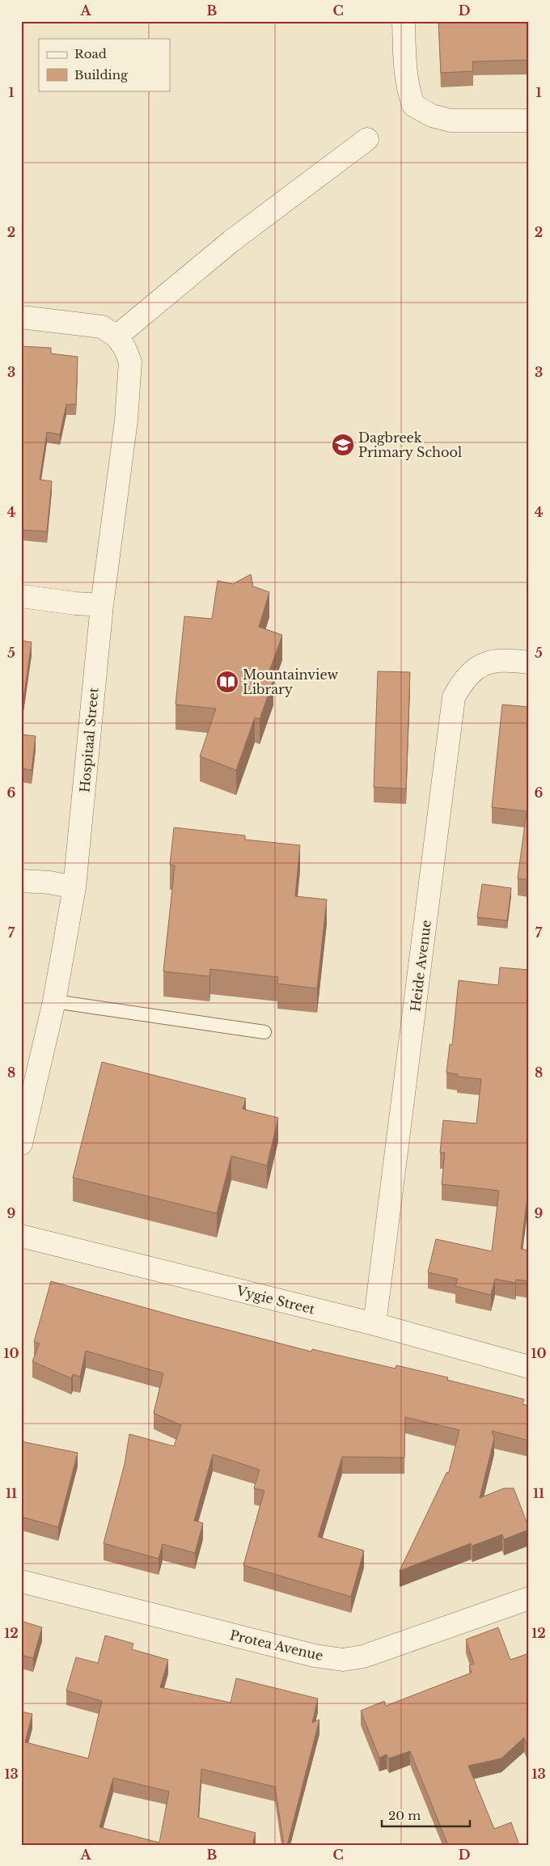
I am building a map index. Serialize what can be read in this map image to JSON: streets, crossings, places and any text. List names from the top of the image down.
{
  "streets": {
    "street": [
      "Hospitaal Street",
      "Heide Avenue",
      "Vygie Street",
      "Protea Avenue"
    ]
  },
  "crossings": [
    ["Heide Avenue", "Vygie Street"]
  ],
  "places": {
    "school or university": ["Dagbreek Primary School"],
    "library": ["Mountainview Library"]
  },
  "legend": ["Road", "Building"],
  "scale_bar": "20 m",
  "grid": {
    "columns": [
      "A",
      "B",
      "C",
      "D"
    ],
    "rows": [
      "1",
      "2",
      "3",
      "4",
      "5",
      "6",
      "7",
      "8",
      "9",
      "10",
      "11",
      "12",
      "13"
    ]
  }
}
